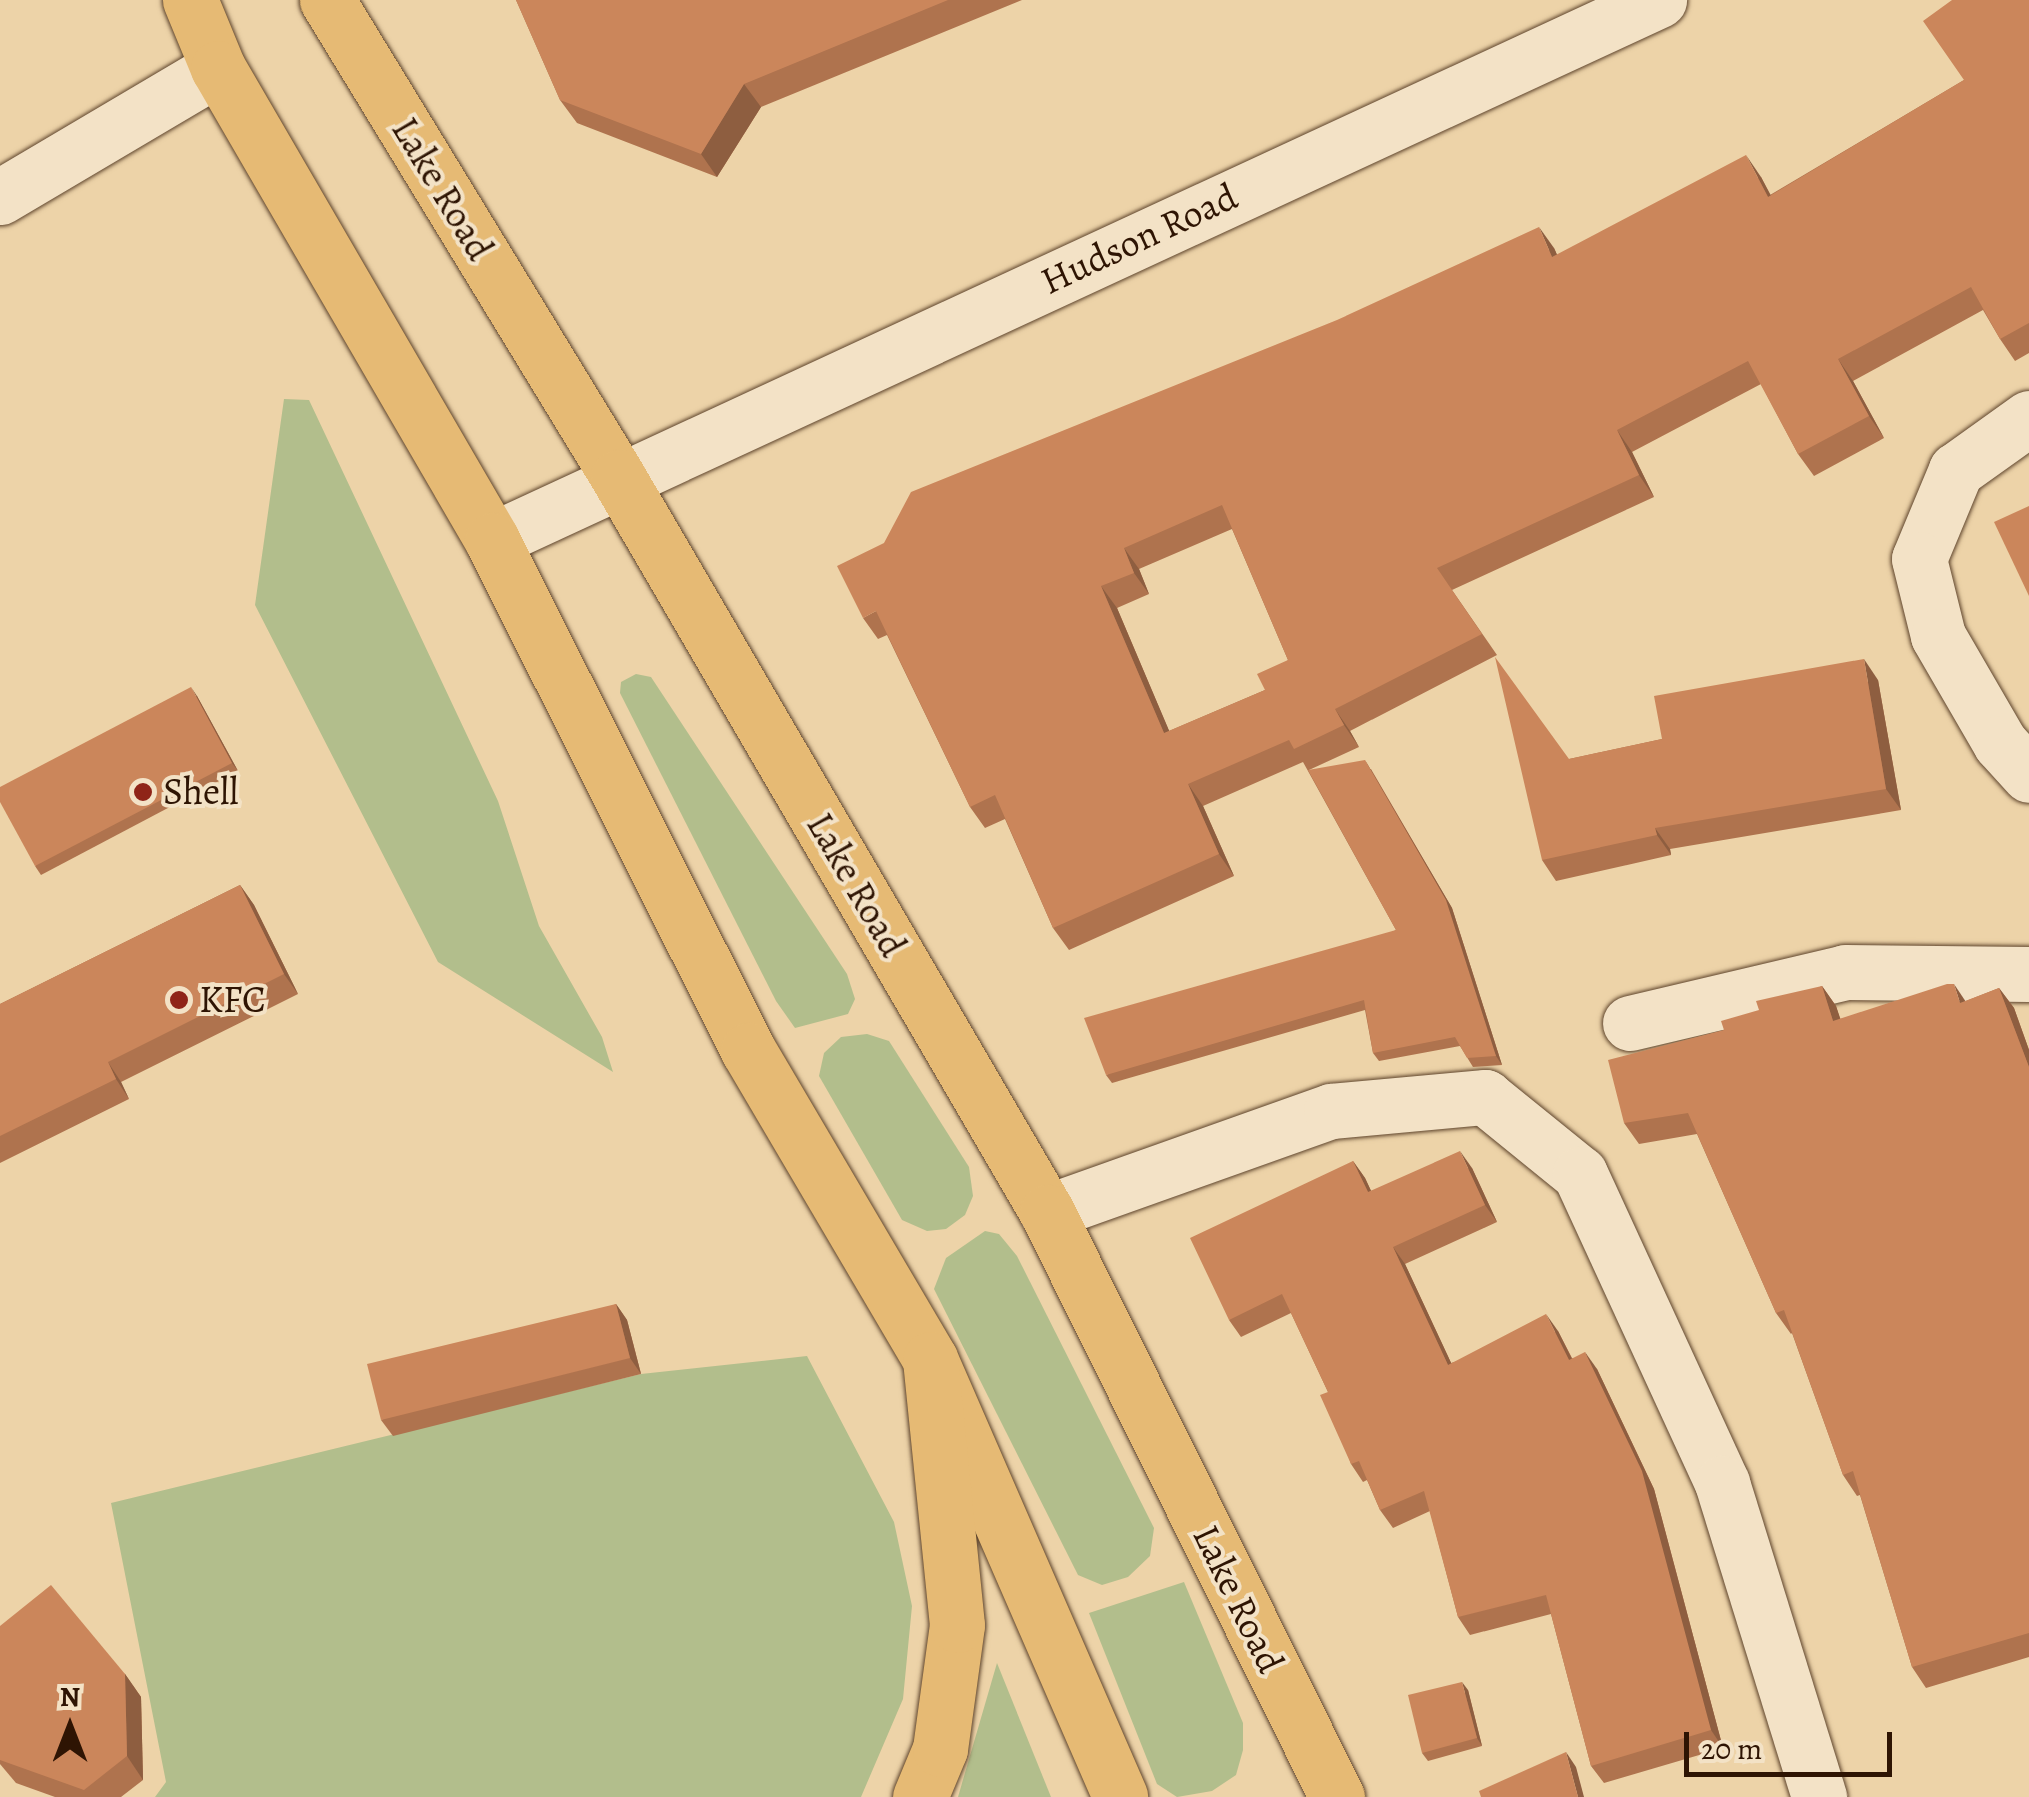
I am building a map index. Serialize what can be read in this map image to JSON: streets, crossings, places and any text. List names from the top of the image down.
{
  "streets": {
    "main road": ["Lake Road"],
    "street": ["Hudson Road"]
  },
  "crossings": [
    ["Lake Road", "Hudson Road"]
  ],
  "places": ["Shell", "KFC"],
  "scale_bar": "20 m",
  "north": "top"
}
